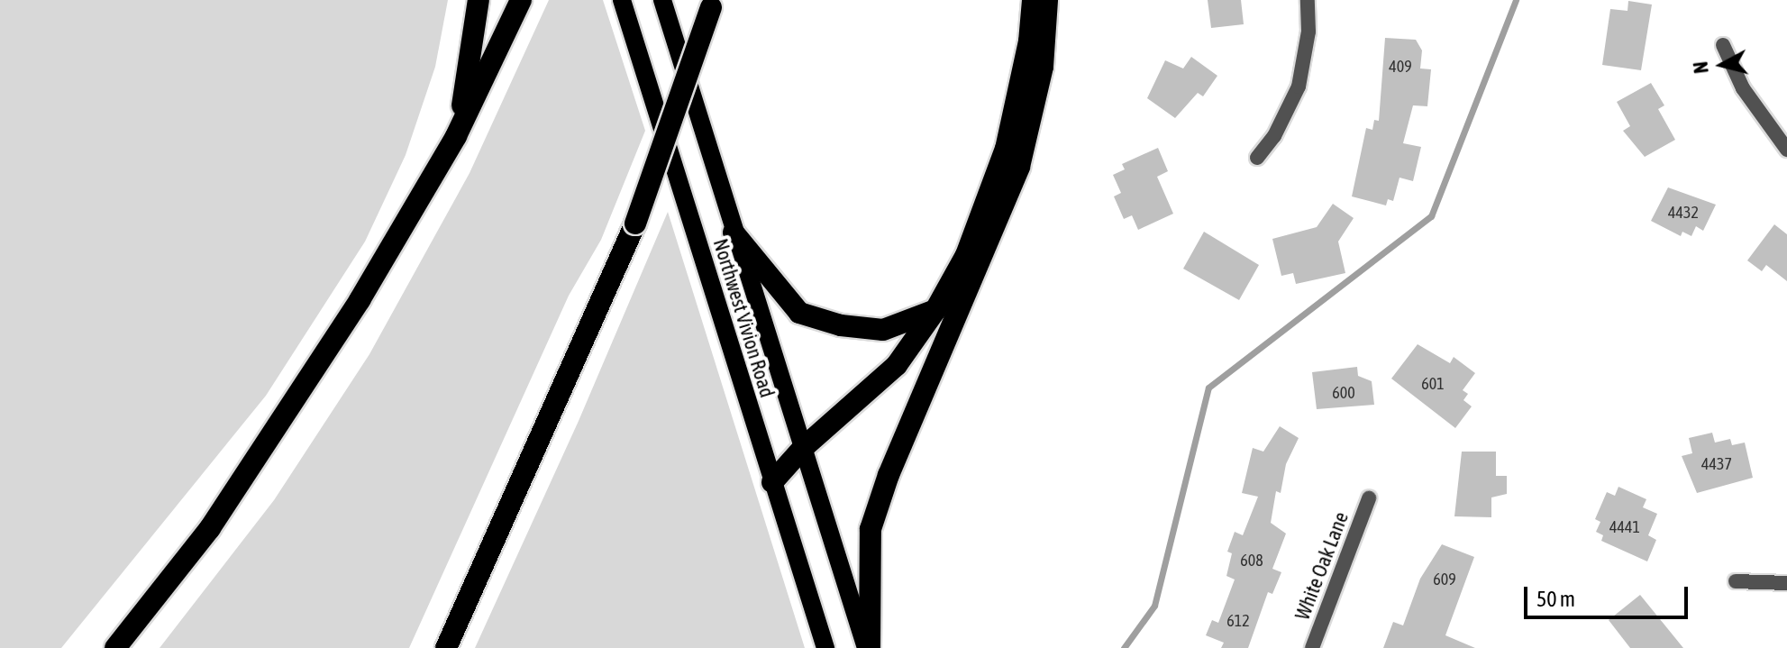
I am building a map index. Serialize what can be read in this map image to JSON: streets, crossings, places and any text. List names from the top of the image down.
{
  "streets": {
    "main road": ["Northwest Vivion Road"],
    "street": ["White Oak Lane"]
  },
  "house_numbers": [
    "409",
    "4432",
    "601",
    "600",
    "4437",
    "4441",
    "608",
    "609",
    "612"
  ],
  "scale_bar": "50 m",
  "north": "left"
}
